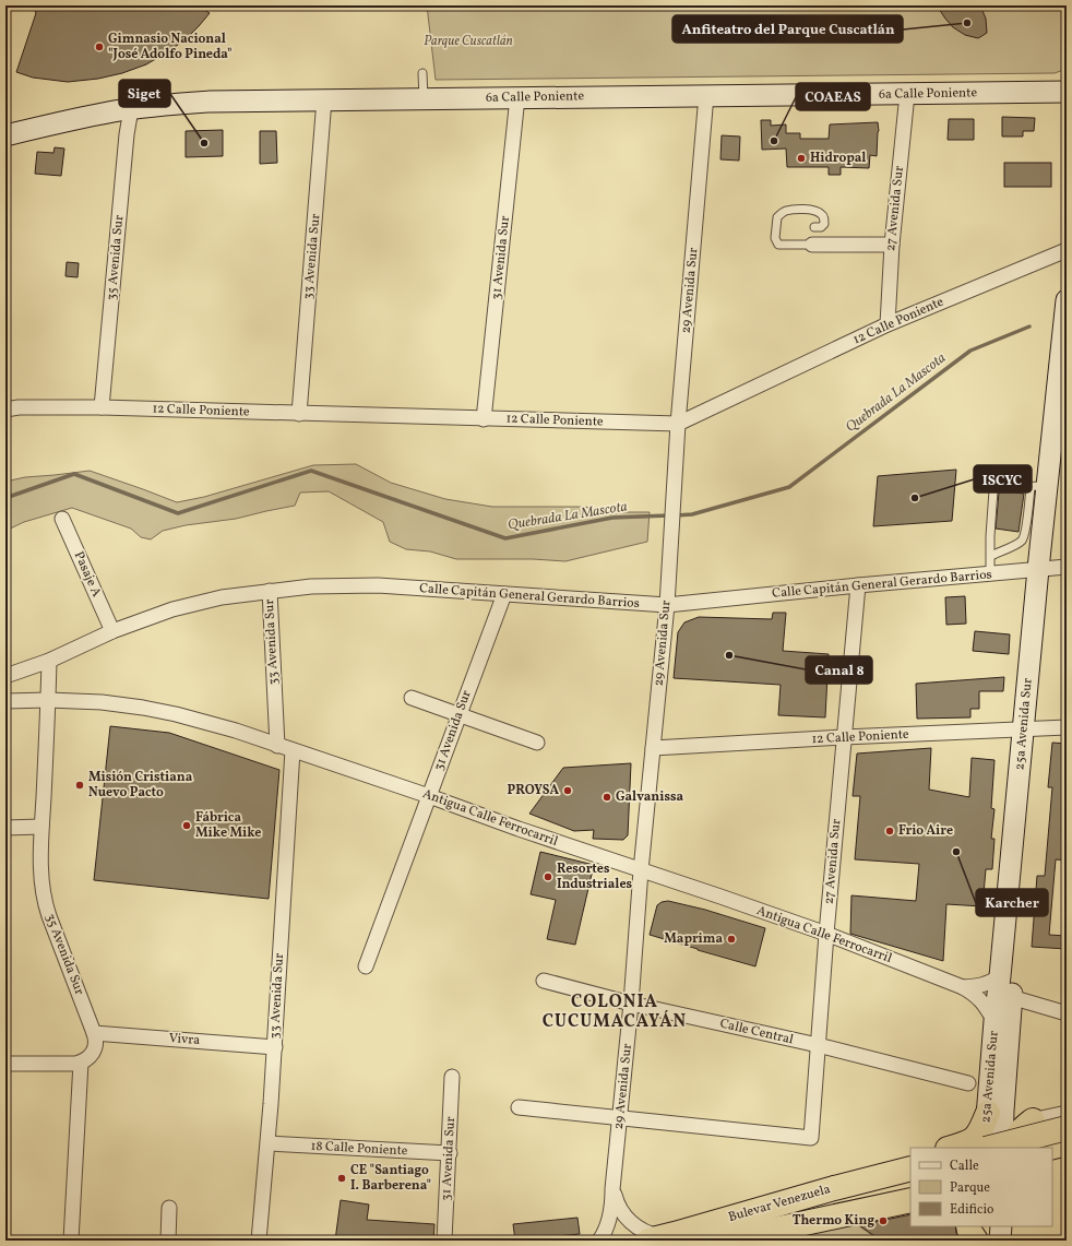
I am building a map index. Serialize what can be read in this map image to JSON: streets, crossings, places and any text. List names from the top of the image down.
{
  "streets": {
    "highway": ["Bulevar Venezuela"],
    "street": [
      "6a Calle Poniente",
      "27 Avenida Sur",
      "33 Avenida Sur",
      "35 Avenida Sur",
      "31 Avenida Sur",
      "29 Avenida Sur",
      "12 Calle Poniente",
      "Pasaje A",
      "Calle Capitán General Gerardo Barrios",
      "25a Avenida Sur",
      "Antigua Calle Ferrocarril",
      "Calle Central",
      "Vivra",
      "18 Calle Poniente"
    ]
  },
  "crossings": [
    ["6a Calle Poniente", "27 Avenida Sur"],
    ["6a Calle Poniente", "33 Avenida Sur"],
    ["6a Calle Poniente", "35 Avenida Sur"],
    ["6a Calle Poniente", "31 Avenida Sur"],
    ["6a Calle Poniente", "29 Avenida Sur"],
    ["27 Avenida Sur", "29 Avenida Sur"],
    ["27 Avenida Sur", "12 Calle Poniente"],
    ["27 Avenida Sur", "Calle Capitán General Gerardo Barrios"],
    ["27 Avenida Sur", "Antigua Calle Ferrocarril"],
    ["27 Avenida Sur", "Calle Central"],
    ["33 Avenida Sur", "12 Calle Poniente"],
    ["33 Avenida Sur", "Calle Capitán General Gerardo Barrios"],
    ["33 Avenida Sur", "Antigua Calle Ferrocarril"],
    ["33 Avenida Sur", "Vivra"],
    ["33 Avenida Sur", "18 Calle Poniente"],
    ["35 Avenida Sur", "12 Calle Poniente"],
    ["35 Avenida Sur", "Calle Capitán General Gerardo Barrios"],
    ["35 Avenida Sur", "Antigua Calle Ferrocarril"],
    ["35 Avenida Sur", "Vivra"],
    ["31 Avenida Sur", "12 Calle Poniente"],
    ["31 Avenida Sur", "Calle Capitán General Gerardo Barrios"],
    ["31 Avenida Sur", "Antigua Calle Ferrocarril"],
    ["31 Avenida Sur", "18 Calle Poniente"],
    ["29 Avenida Sur", "12 Calle Poniente"],
    ["29 Avenida Sur", "Calle Capitán General Gerardo Barrios"],
    ["29 Avenida Sur", "Antigua Calle Ferrocarril"],
    ["29 Avenida Sur", "Calle Central"],
    ["29 Avenida Sur", "Bulevar Venezuela"],
    ["12 Calle Poniente", "25a Avenida Sur"],
    ["Pasaje A", "Calle Capitán General Gerardo Barrios"],
    ["Calle Capitán General Gerardo Barrios", "25a Avenida Sur"],
    ["25a Avenida Sur", "Antigua Calle Ferrocarril"]
  ],
  "districts": ["COLONIA CUCUMACAYÁN"],
  "water": ["Quebrada La Mascota"],
  "parks": ["Parque Cuscatlán"],
  "places": [
    "Anfiteatro del Parque Cuscatlán",
    "Gimnasio Nacional \"José Adolfo Pineda\"",
    "COAEAS",
    "Siget",
    "Hidropal",
    "ISCYC",
    "Canal 8",
    "Misión Cristiana Nuevo Pacto",
    "PROYSA",
    "Galvanissa",
    "Fábrica Mike Mike",
    "Frio Aire",
    "Karcher",
    "Resortes Industriales",
    "Maprima",
    "CE \"Santiago I. Barberena\"",
    "Thermo King"
  ],
  "legend": ["Calle", "Parque", "Edificio"]
}
